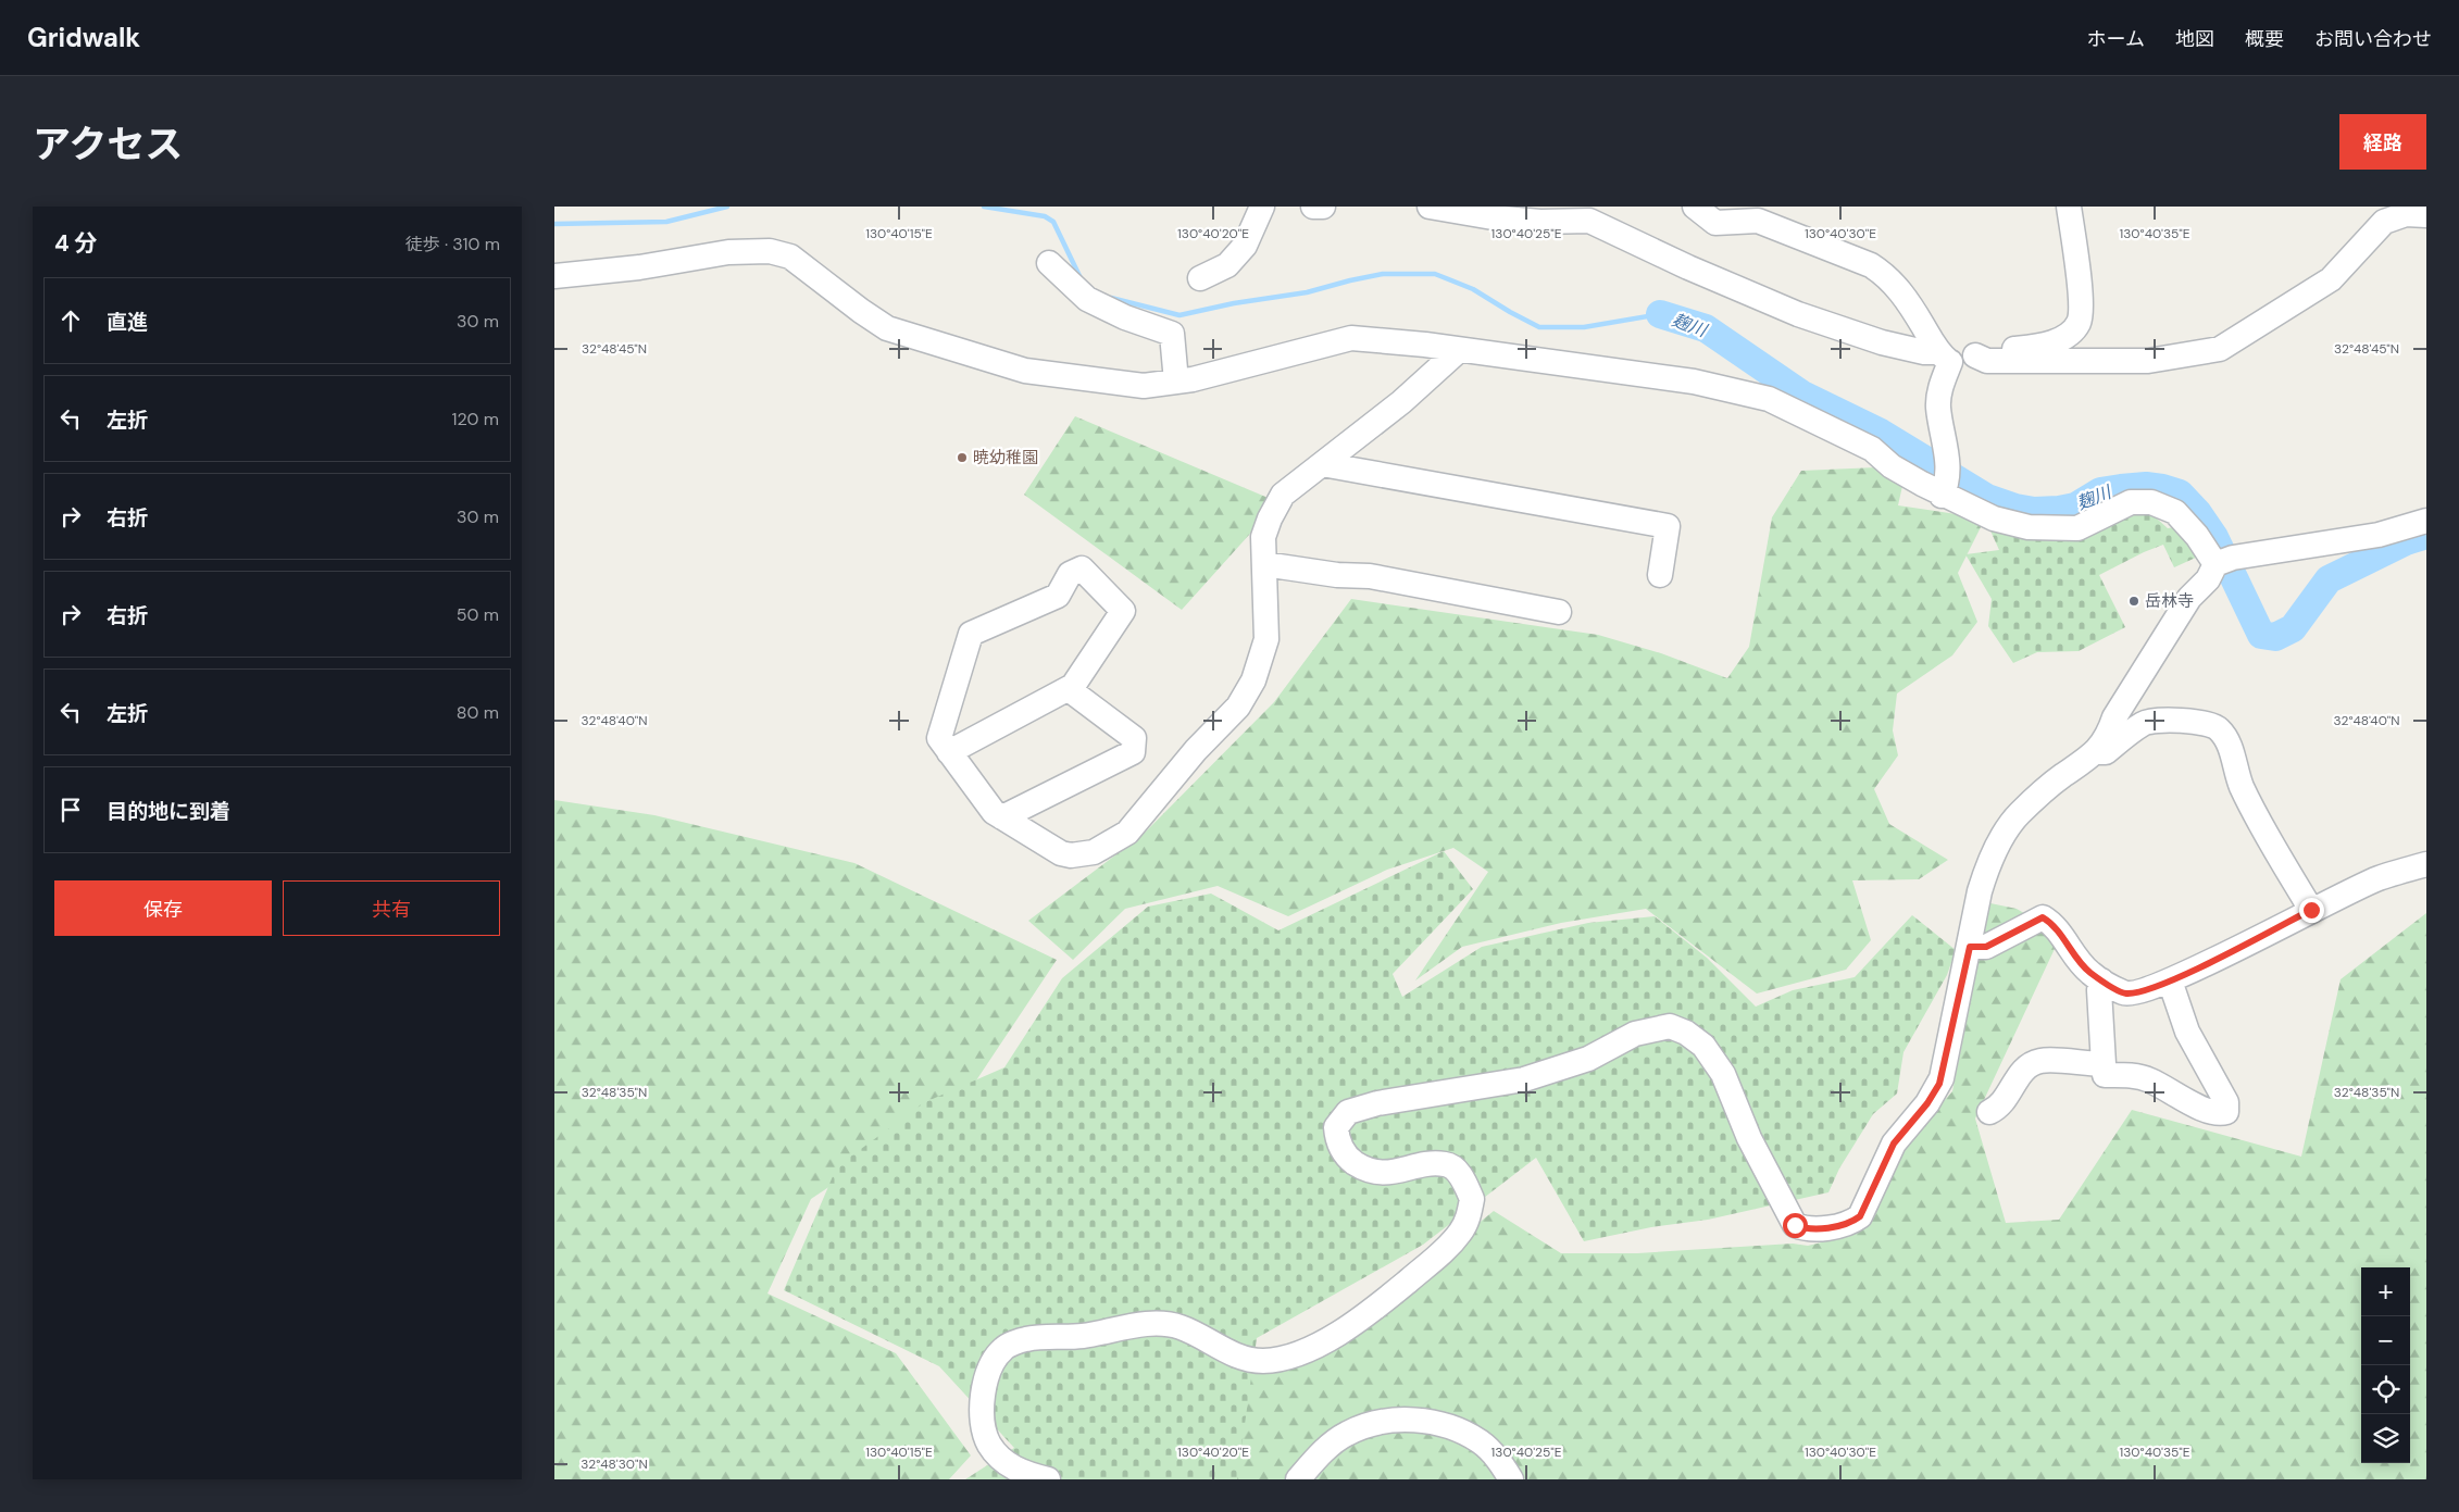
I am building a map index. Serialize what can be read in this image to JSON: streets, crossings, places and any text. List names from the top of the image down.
{
  "water": ["麹川"],
  "places": ["暁幼稚園", "岳林寺"],
  "page": {
    "header": "Gridwalk",
    "nav": [
      "ホーム",
      "地図",
      "概要",
      "お問い合わせ"
    ],
    "title": "アクセス",
    "buttons": [
      "経路",
      ["保存", "共有"]
    ],
    "heading": ["4 分", "徒歩 · 310 m"],
    "list": [
      ["直進", "30 m"],
      ["左折", "120 m"],
      ["右折", "30 m"],
      ["右折", "50 m"],
      ["左折", "80 m"],
      "目的地に到着"
    ],
    "map_buttons": ["+", "−"]
  },
  "coordinates": [
    "130°40'15\"E",
    "130°40'20\"E",
    "130°40'25\"E",
    "130°40'30\"E",
    "130°40'35\"E",
    "32°48'45\"N",
    "32°48'40\"N",
    "32°48'35\"N",
    "32°48'30\"N"
  ]
}
